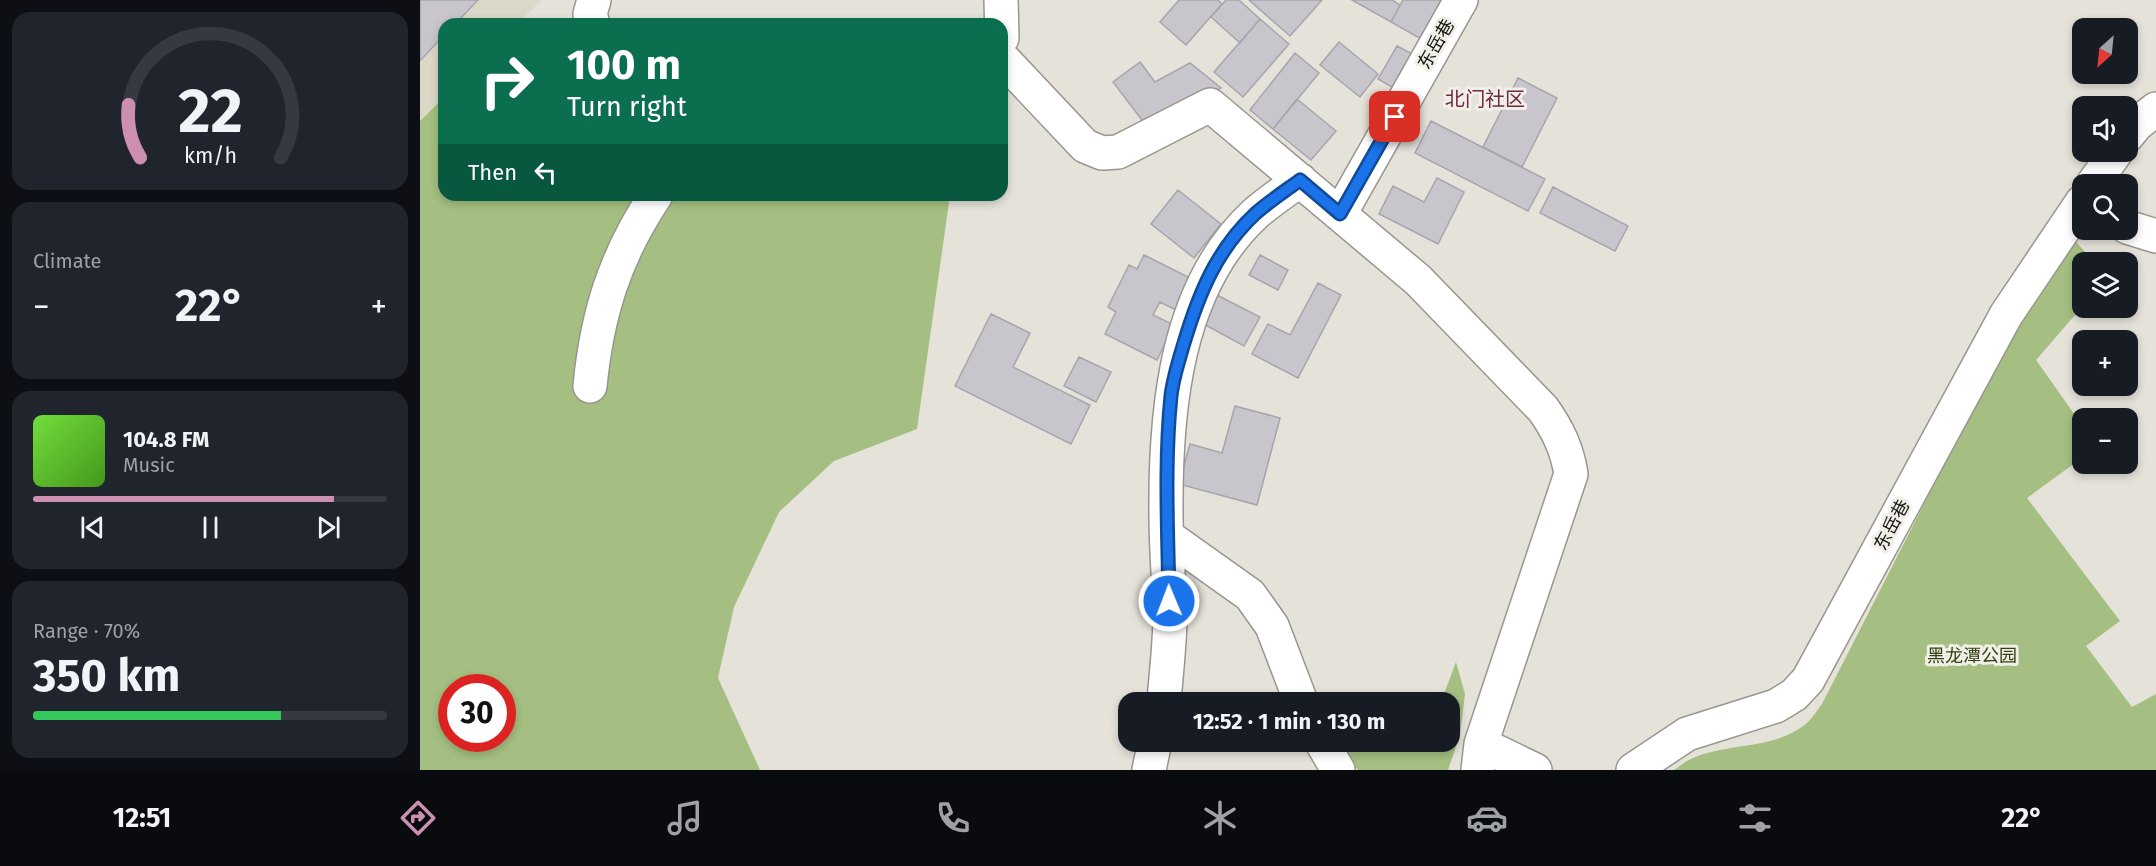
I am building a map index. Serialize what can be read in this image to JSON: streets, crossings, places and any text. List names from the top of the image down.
{
  "streets": {
    "street": ["东岳巷"]
  },
  "districts": ["北门社区"],
  "parks": ["黑龙潭公园"],
  "north": "bottom left",
  "page": {
    "map_buttons": ["+", "−"],
    "turn": ["100 m", "Turn right"],
    "then": "Then",
    "tile": [
      "Climate",
      ["Range · 70%", "350 km"]
    ],
    "heat": ["−", "22°", "+"],
    "song": ["104.8 FM", "Music"],
    "limit": "30",
    "trip": "12:52 · 1 min · 130 m",
    "tabs": ["12:51", "22°"],
    "gauge": ["22", "km/h"]
  }
}
